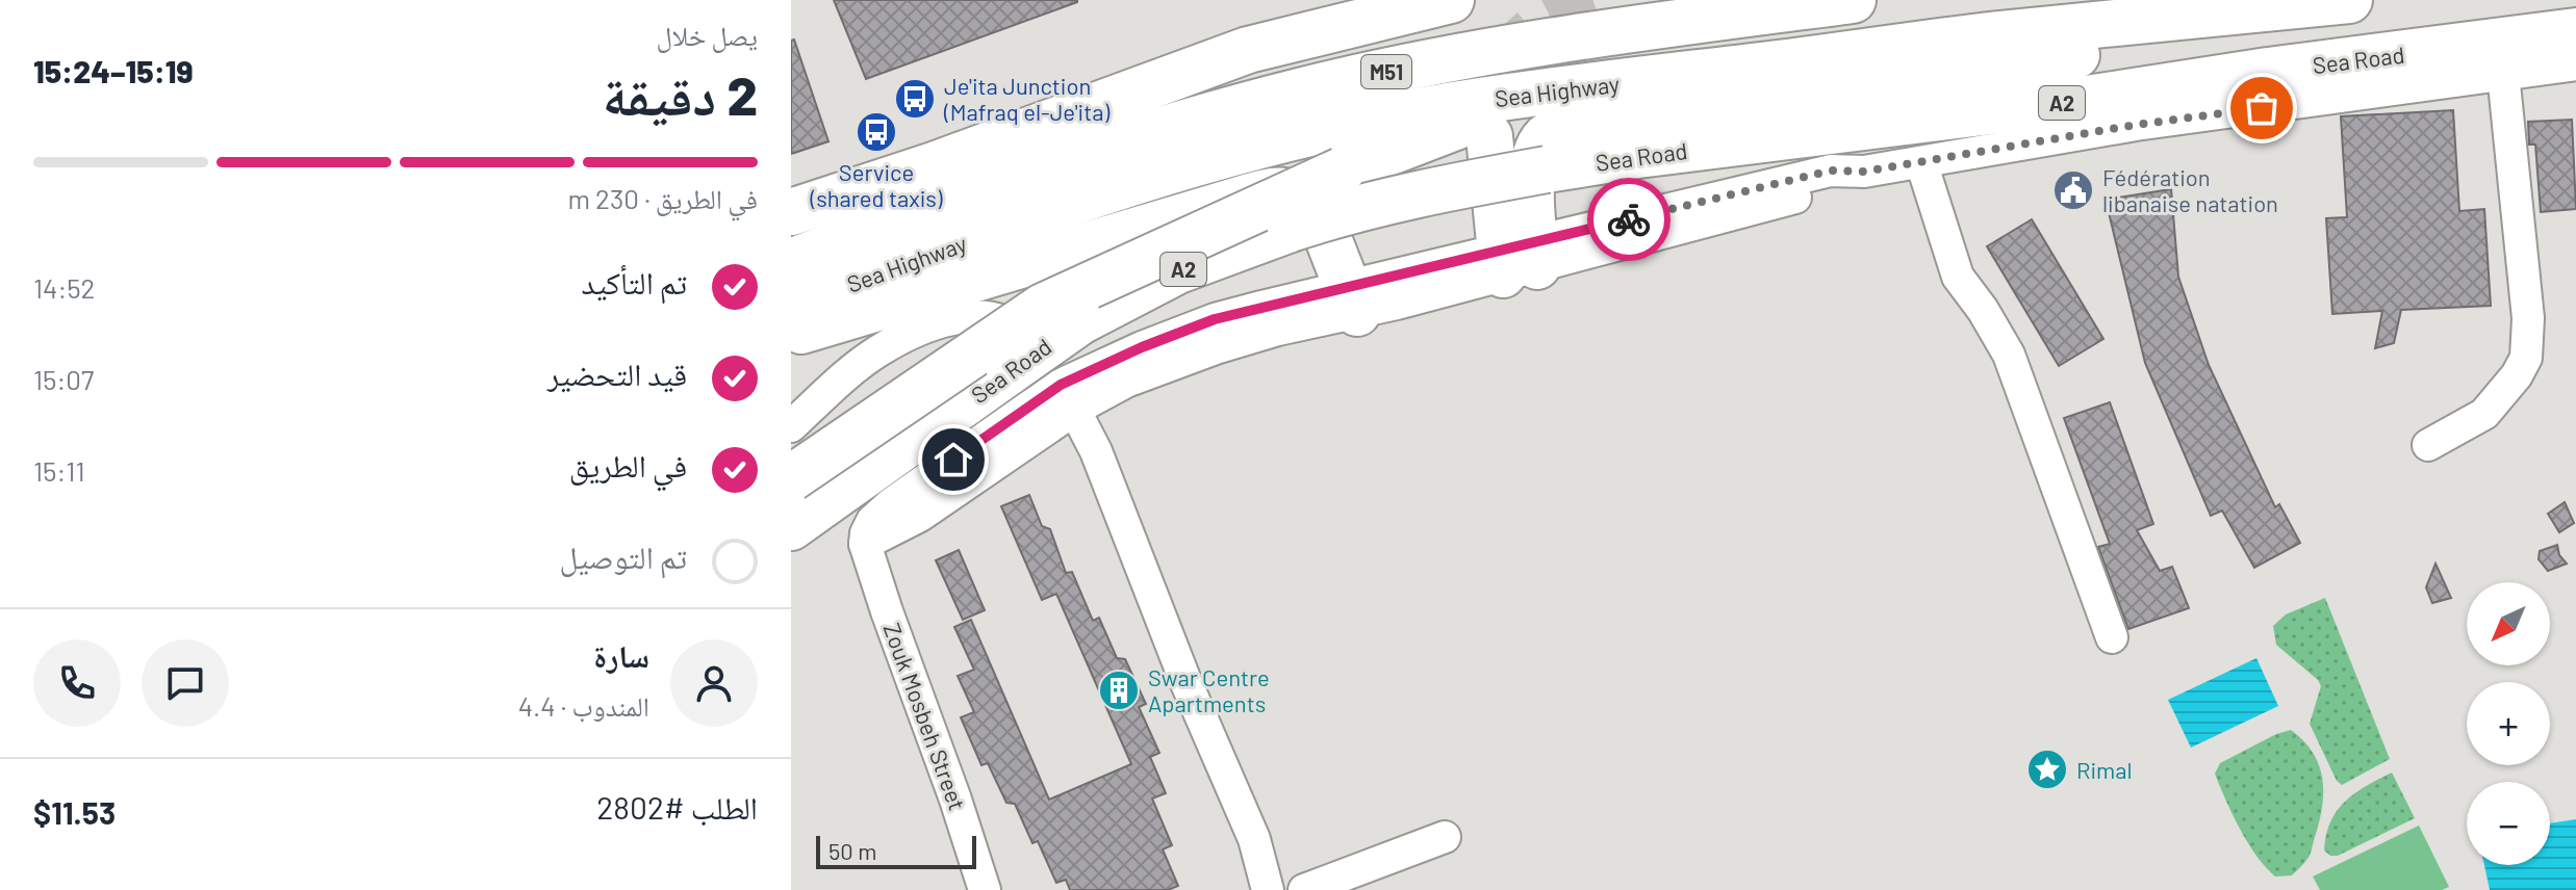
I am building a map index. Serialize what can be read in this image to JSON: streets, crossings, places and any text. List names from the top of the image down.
{
  "streets": {
    "highway": [
      "Sea Road",
      "M51",
      "Sea Highway",
      "A2"
    ],
    "street": ["Zouk Mosbeh Street"]
  },
  "crossings": [
    ["M51", "Sea Highway"]
  ],
  "places": {
    "bus stop": ["Je'ita Junction (Mafraq el-Je'ita)", "Service (shared taxis)"],
    "public building": ["Fédération libanaise natation"],
    "building": ["Swar Centre Apartments"],
    "place": ["Rimal"]
  },
  "scale_bar": "50 m",
  "north": "bottom left",
  "page": {
    "heading": ["2 دقيقة", "يصل خلال", "15:19–15:24"],
    "panel": [
      "سارة",
      "المندوب · 4.4",
      "الطلب #2802",
      "$11.53"
    ],
    "bar": "في الطريق · 230 m",
    "list": [
      ["تم التأكيد", "14:52"],
      ["قيد التحضير", "15:07"],
      ["في الطريق", "15:11"],
      "تم التوصيل"
    ],
    "map_buttons": ["+", "−"],
    "scale": "50 m"
  }
}
